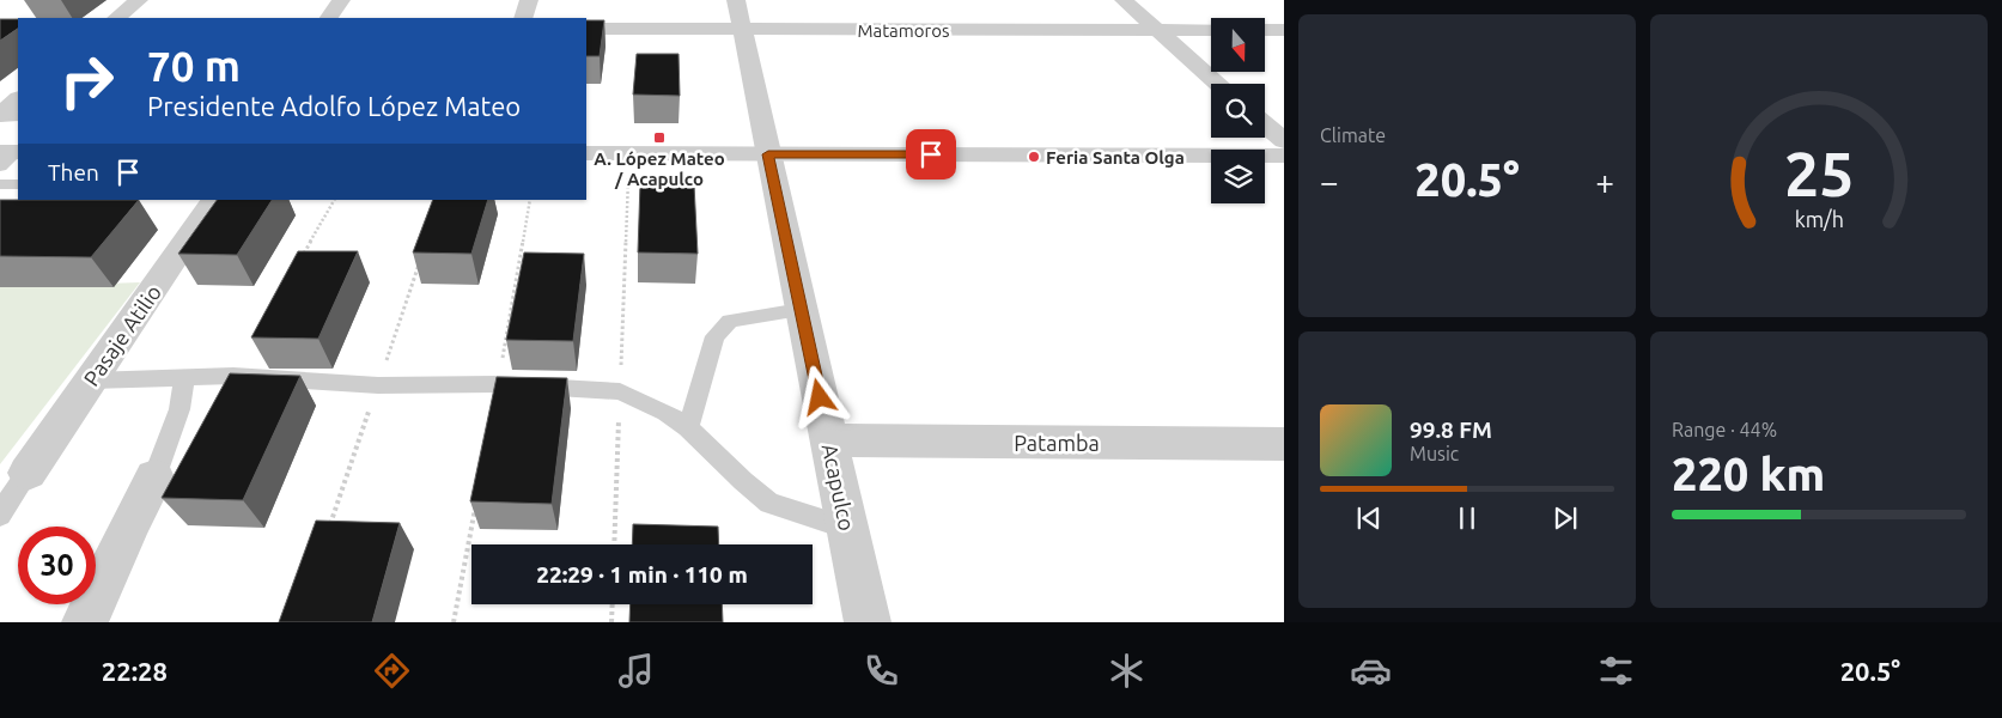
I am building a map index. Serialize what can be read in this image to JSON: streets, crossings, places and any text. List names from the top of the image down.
{
  "streets": {
    "street": [
      "Matamoros",
      "Pasaje Atilio",
      "Patamba",
      "Acapulco"
    ]
  },
  "crossings": [
    ["Matamoros", "Acapulco"],
    ["Patamba", "Acapulco"]
  ],
  "places": {
    "transit": ["A. López Mateo / Acapulco"],
    "other": ["Feria Santa Olga"]
  },
  "north": "bottom",
  "page": {
    "tile": [
      "Climate",
      ["Range · 44%", "220 km"]
    ],
    "turn": ["70 m", "Presidente Adolfo López Mateo"],
    "then": "Then",
    "heat": ["−", "20.5°", "+"],
    "song": ["99.8 FM", "Music"],
    "limit": "30",
    "trip": "22:29 · 1 min · 110 m",
    "tabs": ["22:28", "20.5°"],
    "gauge": ["25", "km/h"]
  }
}
